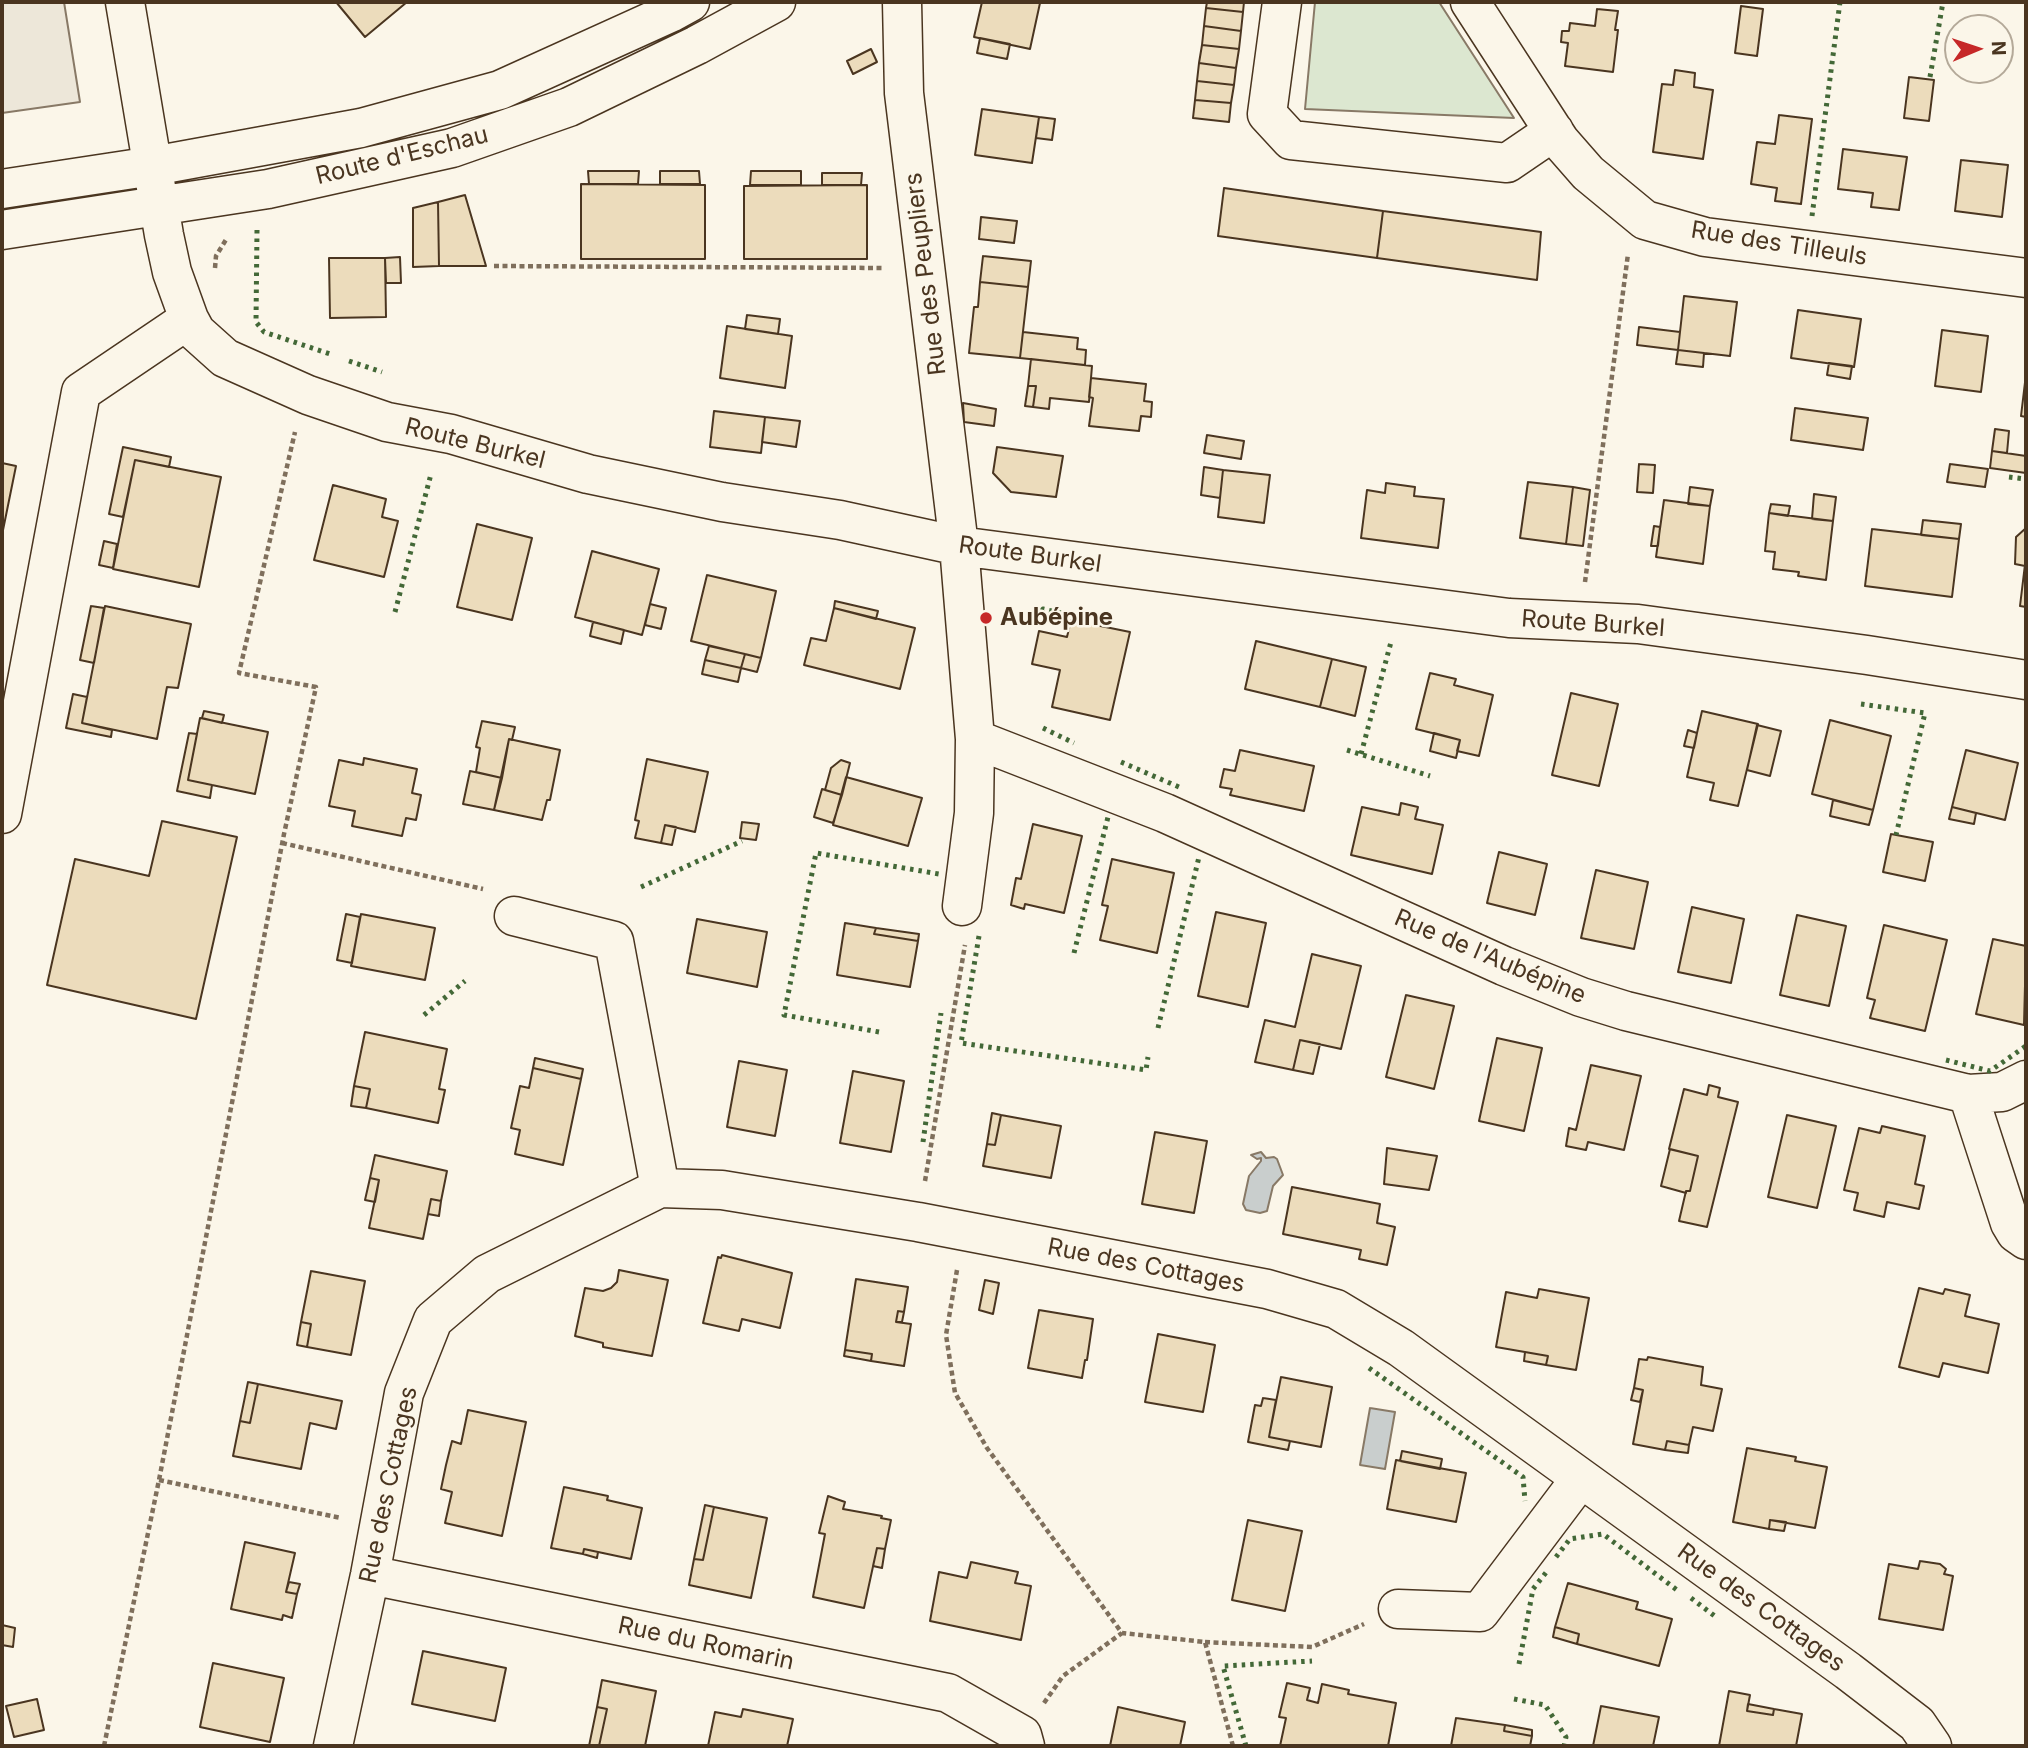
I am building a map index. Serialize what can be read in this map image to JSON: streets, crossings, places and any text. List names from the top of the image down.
{
  "streets": {
    "street": [
      "Route d'Eschau",
      "Rue des Tilleuls",
      "Rue des Peupliers",
      "Route Burkel",
      "Rue de l'Aubépine",
      "Rue des Cottages",
      "Rue du Romarin"
    ]
  },
  "crossings": [
    ["Route d'Eschau", "Route Burkel"],
    ["Rue des Peupliers", "Route Burkel"],
    ["Rue des Cottages", "Rue du Romarin"]
  ],
  "places": ["Aubépine"],
  "north": "right"
}
